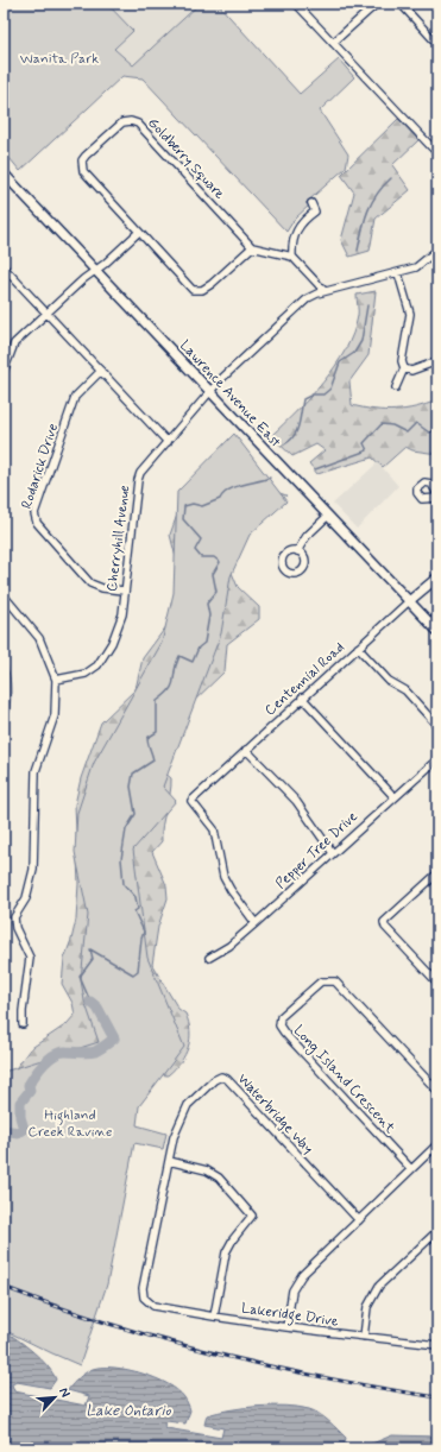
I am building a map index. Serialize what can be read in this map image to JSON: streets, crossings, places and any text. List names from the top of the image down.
{
  "streets": {
    "main road": ["Lawrence Avenue East", "Centennial Road"],
    "street": [
      "Goldberry Square",
      "Rodarick Drive",
      "Cherryhill Avenue",
      "Pepper Tree Drive",
      "Long Island Crescent",
      "Waterbridge Way",
      "Lakeridge Drive"
    ]
  },
  "crossings": [
    ["Lawrence Avenue East", "Cherryhill Avenue"],
    ["Lawrence Avenue East", "Centennial Road"],
    ["Rodarick Drive", "Cherryhill Avenue"],
    ["Centennial Road", "Pepper Tree Drive"],
    ["Waterbridge Way", "Lakeridge Drive"]
  ],
  "water": ["Lake Ontario"],
  "parks": ["Wanita Park", "Highland Creek Ravine"],
  "north": "top right"
}
